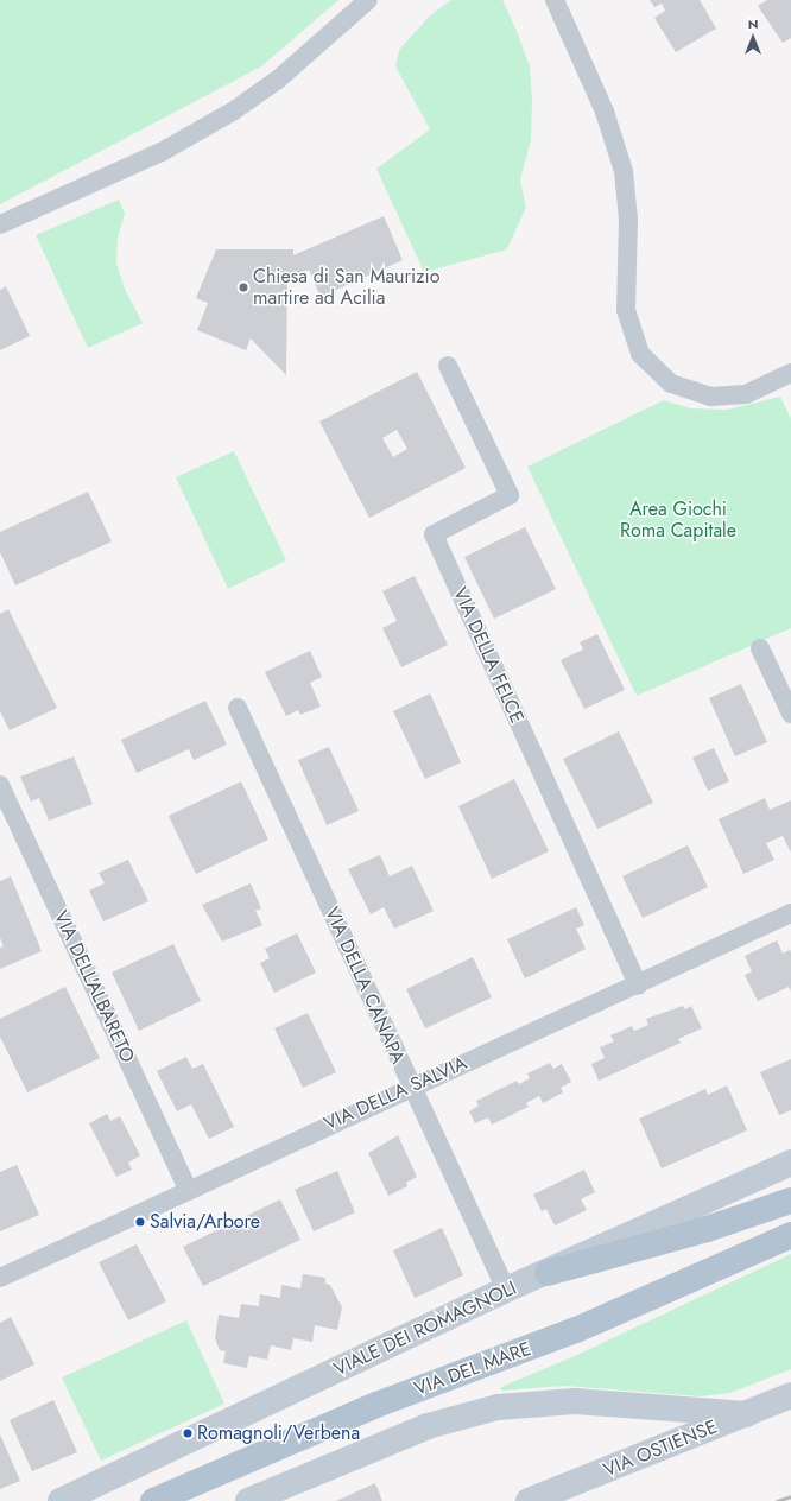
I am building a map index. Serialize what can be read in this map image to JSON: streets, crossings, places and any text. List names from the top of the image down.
{
  "streets": {
    "main road": ["VIALE DEI ROMAGNOLI", "VIA DEL MARE", "VIA OSTIENSE"],
    "street": [
      "VIA DELLA FELCE",
      "VIA DELLA CANAPA",
      "VIA DELL'ALBARETO",
      "VIA DELLA SALVIA"
    ]
  },
  "crossings": [
    ["VIA DELLA FELCE", "VIA DELLA SALVIA"],
    ["VIA DELLA CANAPA", "VIA DELLA SALVIA"],
    ["VIA DELLA CANAPA", "VIALE DEI ROMAGNOLI"],
    ["VIA DELL'ALBARETO", "VIA DELLA SALVIA"]
  ],
  "parks": ["Area Giochi Roma Capitale"],
  "places": ["Chiesa di San Maurizio martire ad Acilia", "Salvia/Arbore", "Romagnoli/Verbena"],
  "north": "top"
}
